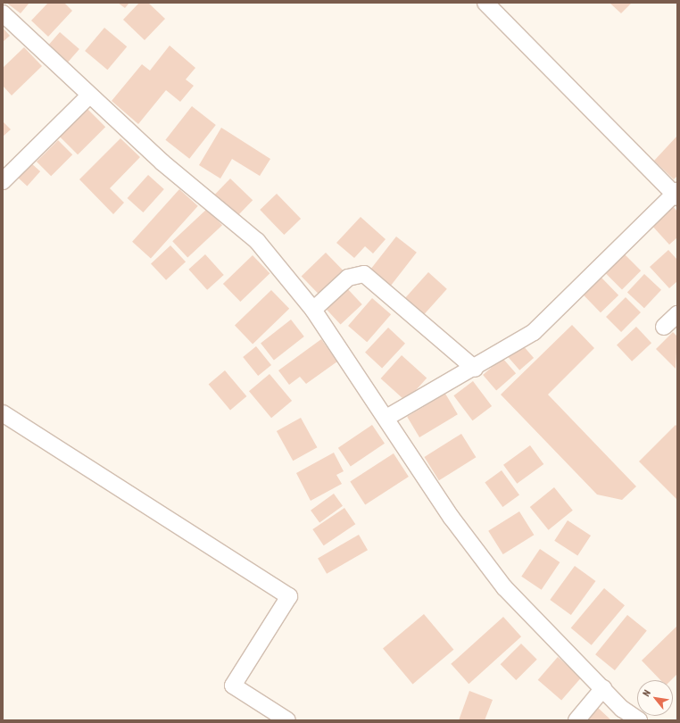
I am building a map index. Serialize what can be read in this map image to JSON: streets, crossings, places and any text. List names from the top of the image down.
{
  "north": "top left"
}
